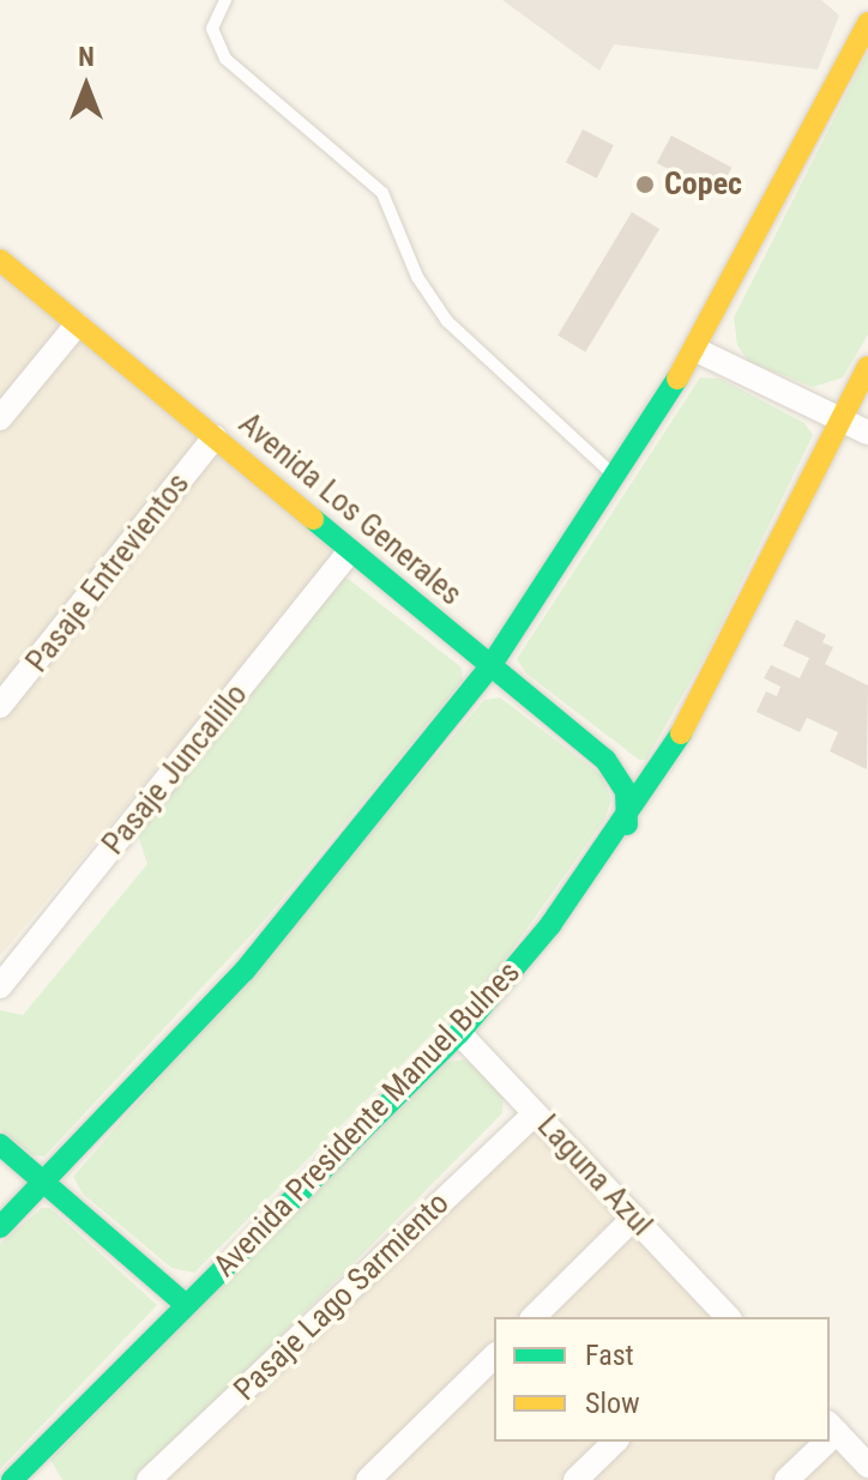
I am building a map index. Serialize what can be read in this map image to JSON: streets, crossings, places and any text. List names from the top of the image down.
{
  "streets": {
    "main road": ["Avenida Los Generales", "Avenida Presidente Manuel Bulnes"],
    "street": [
      "Pasaje Entrevientos",
      "Pasaje Juncalillo",
      "Laguna Azul",
      "Pasaje Lago Sarmiento"
    ]
  },
  "crossings": [
    ["Avenida Los Generales", "Pasaje Entrevientos"],
    ["Avenida Los Generales", "Pasaje Juncalillo"],
    ["Avenida Los Generales", "Avenida Presidente Manuel Bulnes"],
    ["Avenida Presidente Manuel Bulnes", "Laguna Azul"],
    ["Laguna Azul", "Pasaje Lago Sarmiento"]
  ],
  "places": ["Copec"],
  "legend": ["Fast", "Slow"],
  "north": "top"
}
